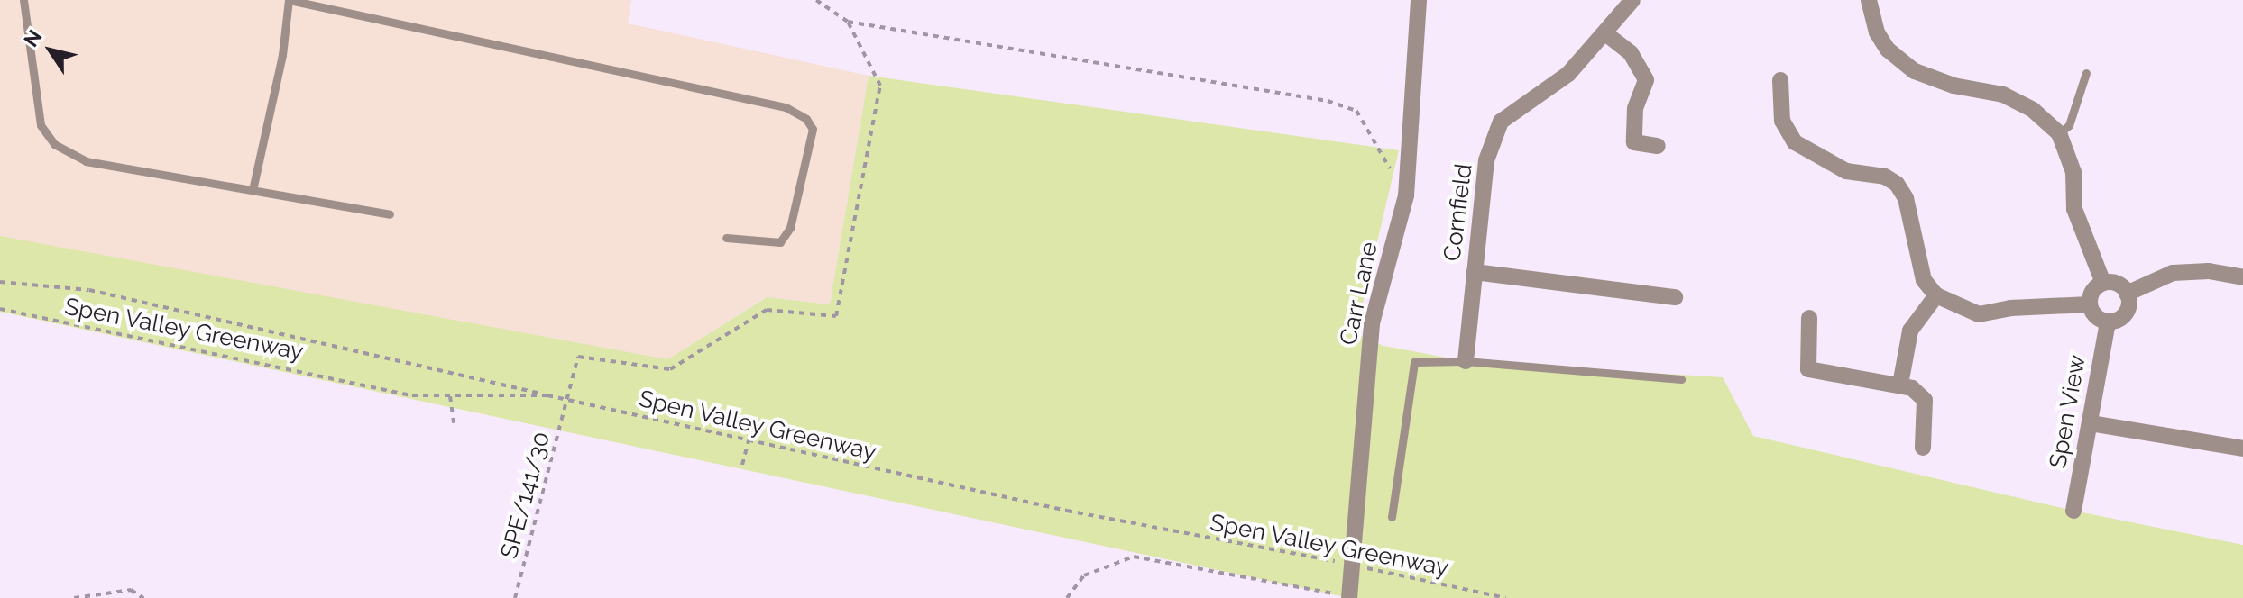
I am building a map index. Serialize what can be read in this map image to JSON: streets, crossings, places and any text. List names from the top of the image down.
{
  "streets": {
    "street": ["Cornfield", "Carr Lane", "Spen View"],
    "path": ["Spen Valley Greenway", "SPE/141/30"]
  },
  "crossings": [
    ["Carr Lane", "Spen Valley Greenway"],
    ["Spen Valley Greenway", "SPE/141/30"]
  ],
  "north": "top left"
}
